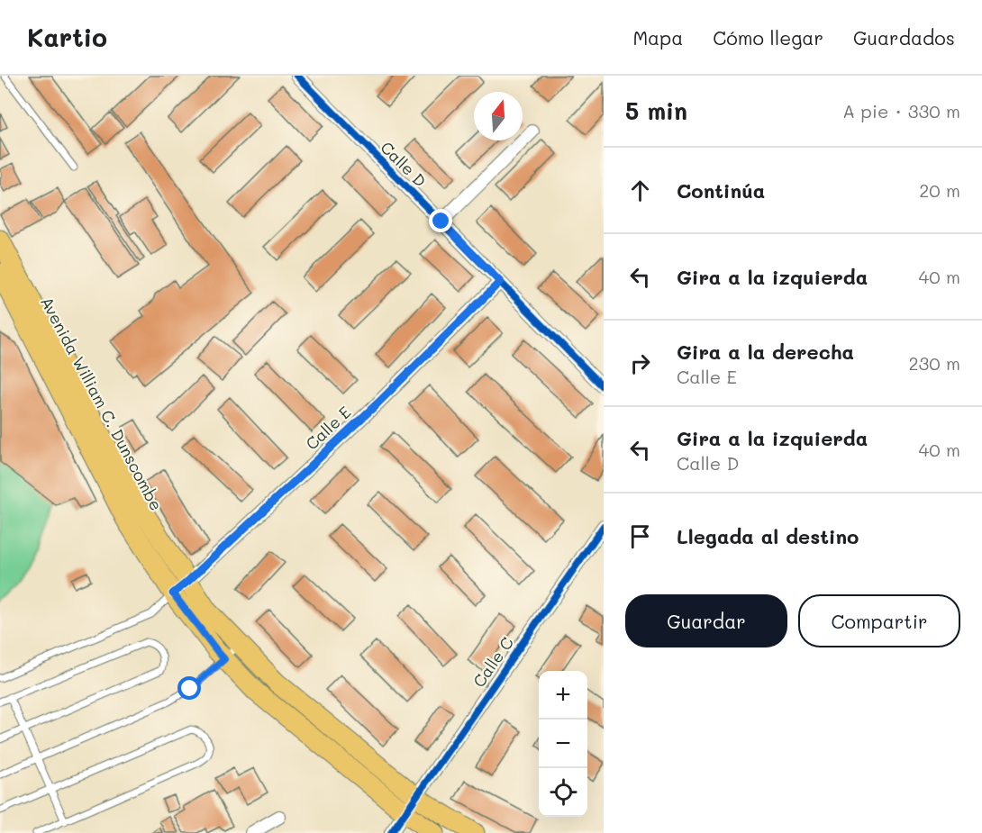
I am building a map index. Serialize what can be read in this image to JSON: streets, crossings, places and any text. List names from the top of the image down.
{
  "streets": {
    "main road": ["Avenida William C. Dunscombe"],
    "street": ["Calle D", "Calle E", "Calle C"]
  },
  "crossings": [
    ["Calle D", "Calle E"],
    ["Avenida William C. Dunscombe", "Calle E"],
    ["Avenida William C. Dunscombe", "Calle C"]
  ],
  "north": "top",
  "page": {
    "header": "Kartio",
    "nav": ["Mapa", "Cómo llegar", "Guardados"],
    "heading": ["5 min", "A pie · 330 m"],
    "list": [
      ["Continúa", "20 m"],
      ["Gira a la izquierda", "40 m"],
      ["Gira a la derecha", "Calle E", "230 m"],
      ["Gira a la izquierda", "Calle D", "40 m"],
      "Llegada al destino"
    ],
    "buttons": ["Guardar", "Compartir"],
    "map_buttons": ["+", "−"]
  }
}
